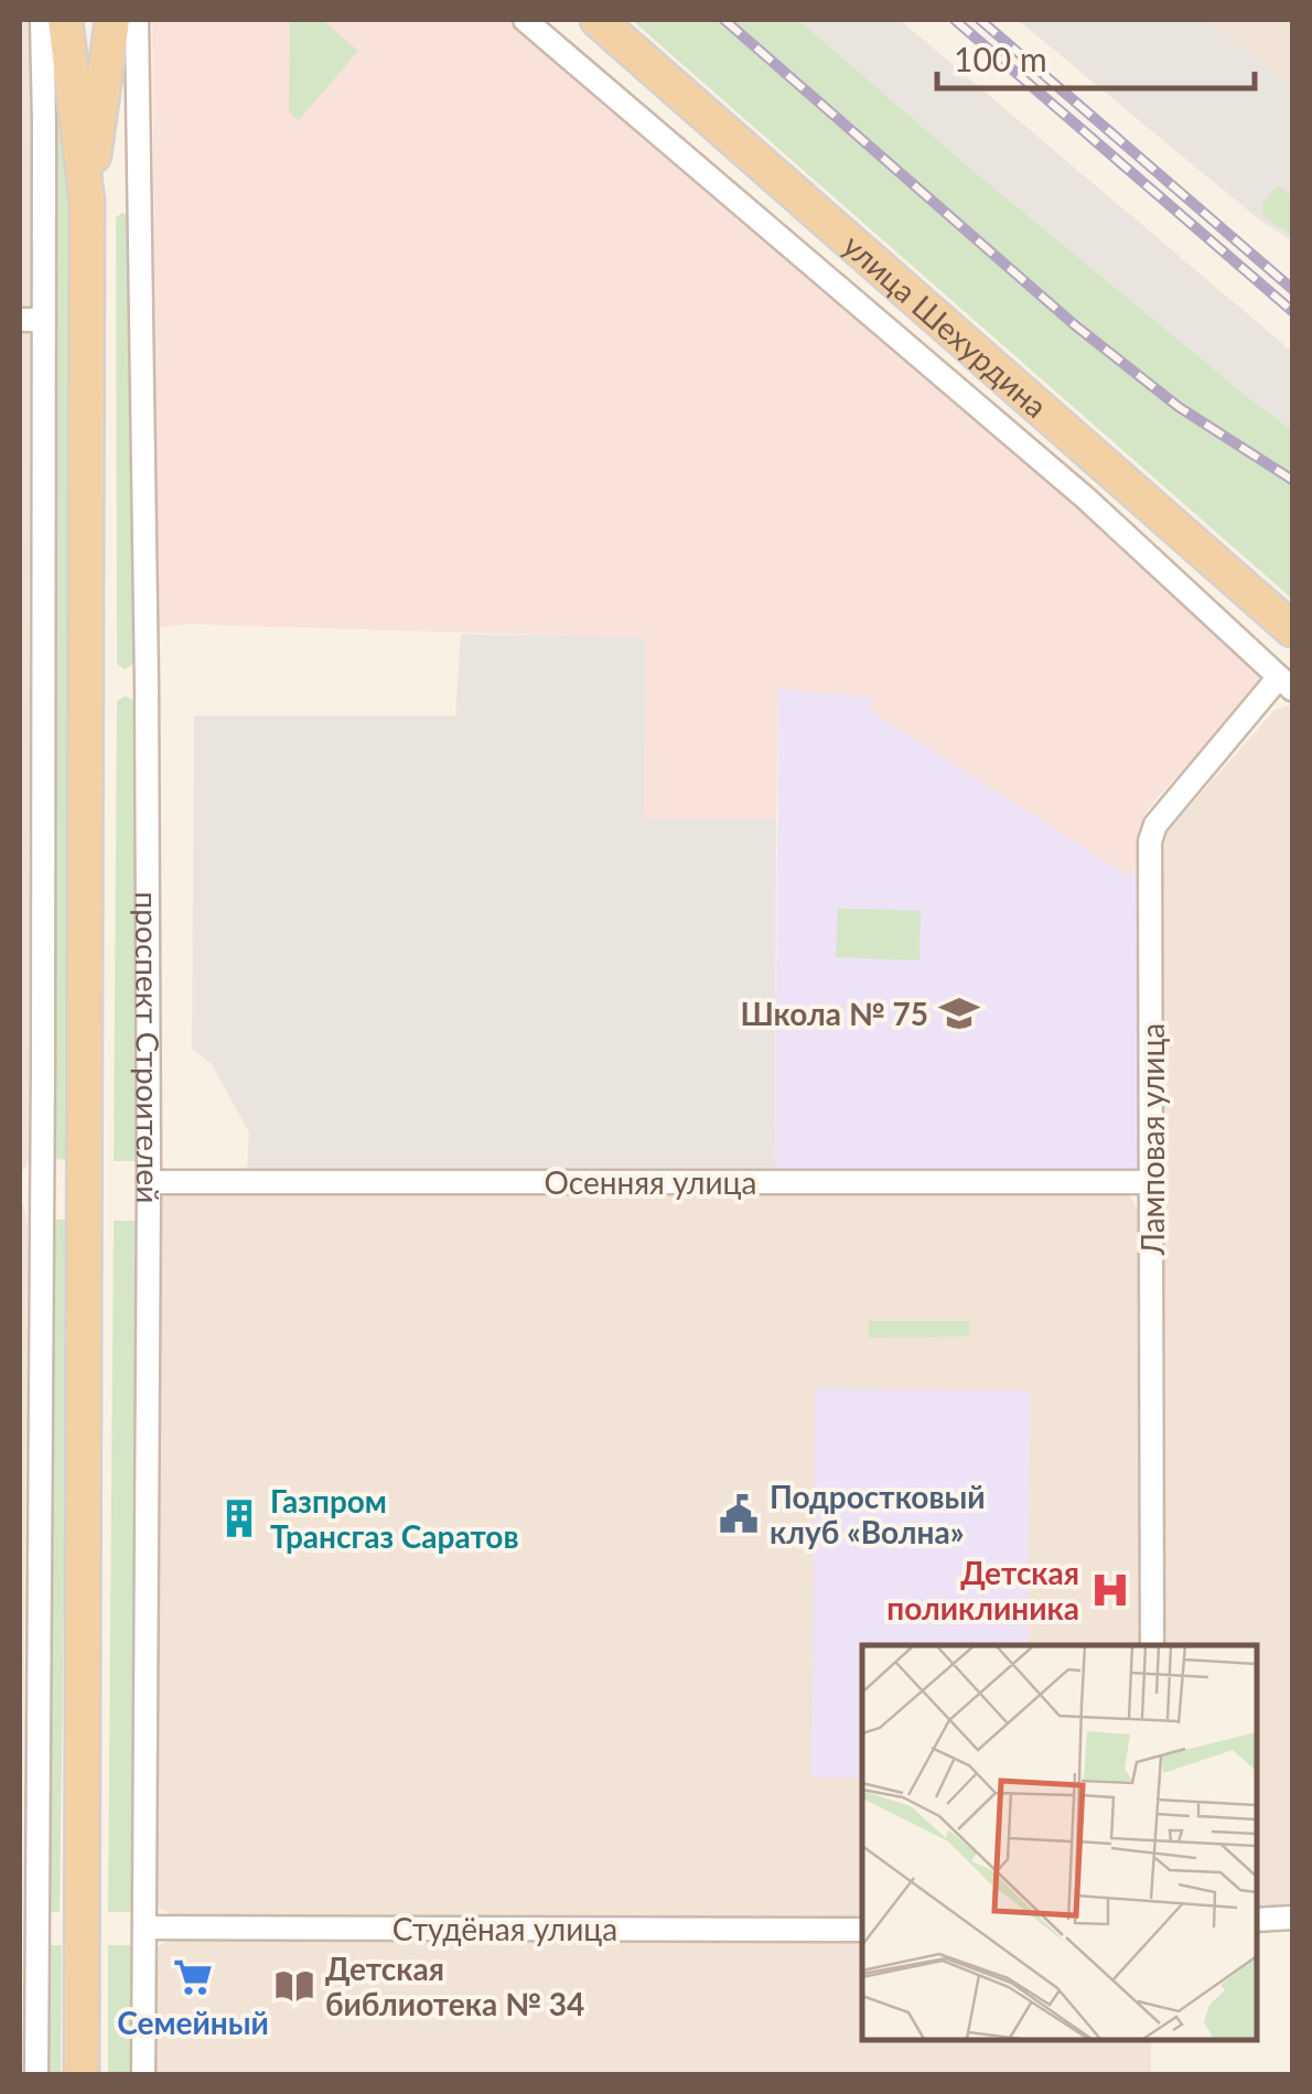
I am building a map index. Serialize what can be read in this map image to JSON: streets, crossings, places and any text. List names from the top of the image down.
{
  "streets": {
    "main road": ["улица Шехурдина", "проспект Строителей"],
    "street": ["Ламповая улица", "Осенняя улица", "Студёная улица"]
  },
  "crossings": [
    ["проспект Строителей", "Осенняя улица"],
    ["проспект Строителей", "Студёная улица"],
    ["Ламповая улица", "Осенняя улица"]
  ],
  "places": {
    "school or university": ["Школа № 75"],
    "public building": ["Подростковый клуб «Волна»"],
    "building": ["Газпром Трансгаз Саратов"],
    "hospital": ["Детская поликлиника"],
    "supermarket": ["Семейный"],
    "library": ["Детская библиотека № 34"]
  },
  "scale_bar": "100 m"
}
